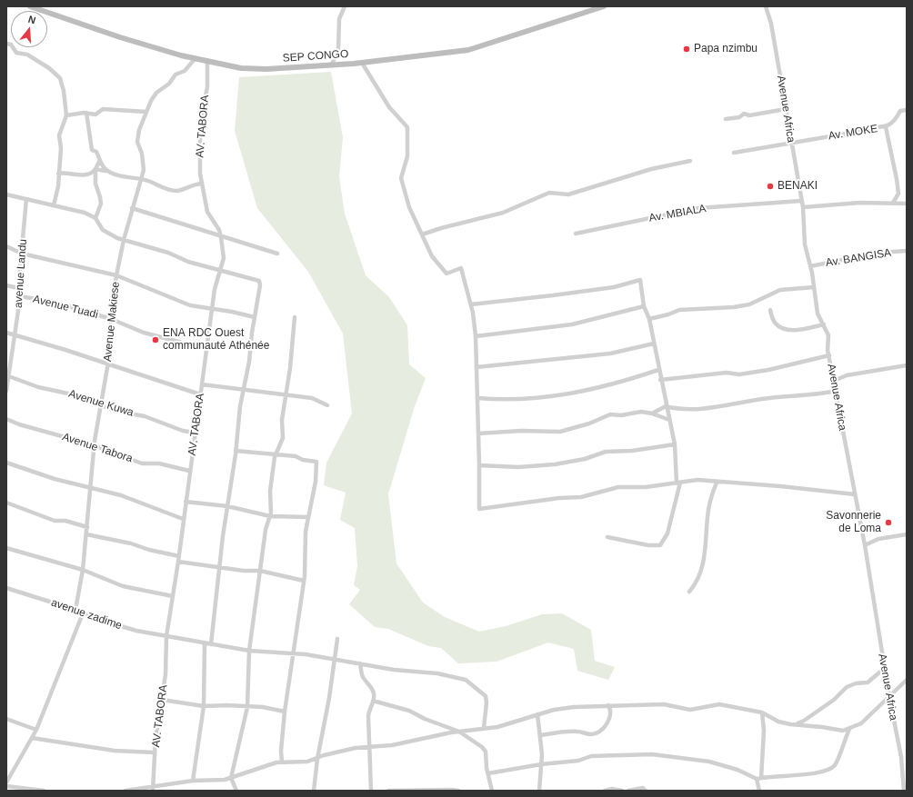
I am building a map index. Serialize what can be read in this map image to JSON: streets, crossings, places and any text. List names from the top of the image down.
{
  "streets": {
    "street": [
      "SEP CONGO",
      "Avenue Africa",
      "AV. TABORA",
      "Av. MOKE",
      "Av. MBIALA",
      "Av. BANGISA",
      "avenue Landu",
      "Avenue Tuadi",
      "Avenue Makiese",
      "Avenue Kuwa",
      "Avenue Tabora",
      "avenue zadime"
    ]
  },
  "crossings": [
    ["SEP CONGO", "AV. TABORA"],
    ["SEP CONGO", "Avenue Makiese"],
    ["Avenue Africa", "Av. MOKE"],
    ["Avenue Africa", "Av. MBIALA"],
    ["Avenue Africa", "Av. BANGISA"],
    ["AV. TABORA", "Avenue Tuadi"],
    ["AV. TABORA", "Avenue Kuwa"],
    ["AV. TABORA", "Avenue Tabora"],
    ["AV. TABORA", "avenue zadime"],
    ["avenue Landu", "Avenue Tuadi"],
    ["avenue Landu", "Avenue Kuwa"],
    ["Avenue Tuadi", "Avenue Makiese"],
    ["Avenue Makiese", "Avenue Kuwa"],
    ["Avenue Makiese", "Avenue Tabora"],
    ["Avenue Makiese", "avenue zadime"]
  ],
  "places": [
    "Papa nzimbu",
    "BENAKI",
    "ENA RDC Ouest communauté Athénée",
    "Savonnerie de Loma"
  ],
  "north": "top"
}
